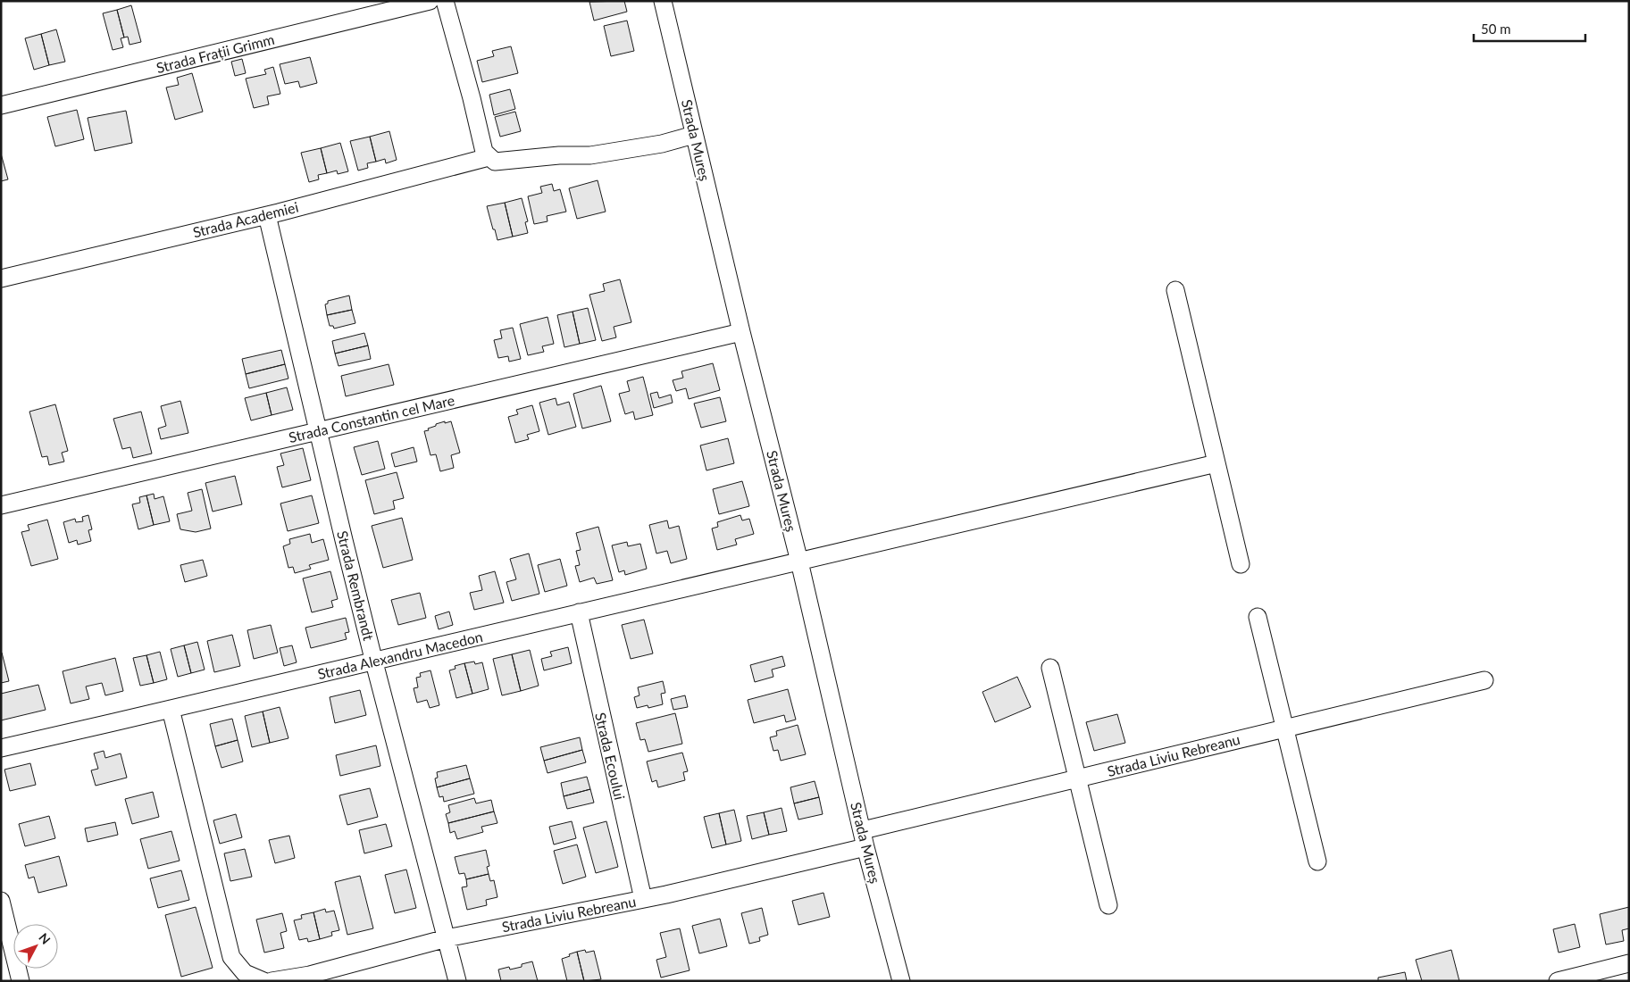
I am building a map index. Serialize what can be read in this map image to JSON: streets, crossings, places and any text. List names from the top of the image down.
{
  "streets": {
    "street": [
      "Strada Frații Grimm",
      "Strada Mureș",
      "Strada Academiei",
      "Strada Constantin cel Mare",
      "Strada Rembrandt",
      "Strada Alexandru Macedon",
      "Strada Liviu Rebreanu",
      "Strada Ecoului"
    ]
  },
  "crossings": [
    ["Strada Mureș", "Strada Constantin cel Mare"],
    ["Strada Mureș", "Strada Alexandru Macedon"],
    ["Strada Mureș", "Strada Liviu Rebreanu"],
    ["Strada Academiei", "Strada Rembrandt"],
    ["Strada Constantin cel Mare", "Strada Rembrandt"],
    ["Strada Rembrandt", "Strada Alexandru Macedon"],
    ["Strada Rembrandt", "Strada Liviu Rebreanu"],
    ["Strada Alexandru Macedon", "Strada Ecoului"],
    ["Strada Liviu Rebreanu", "Strada Ecoului"]
  ],
  "scale_bar": "50 m",
  "north": "top right"
}
